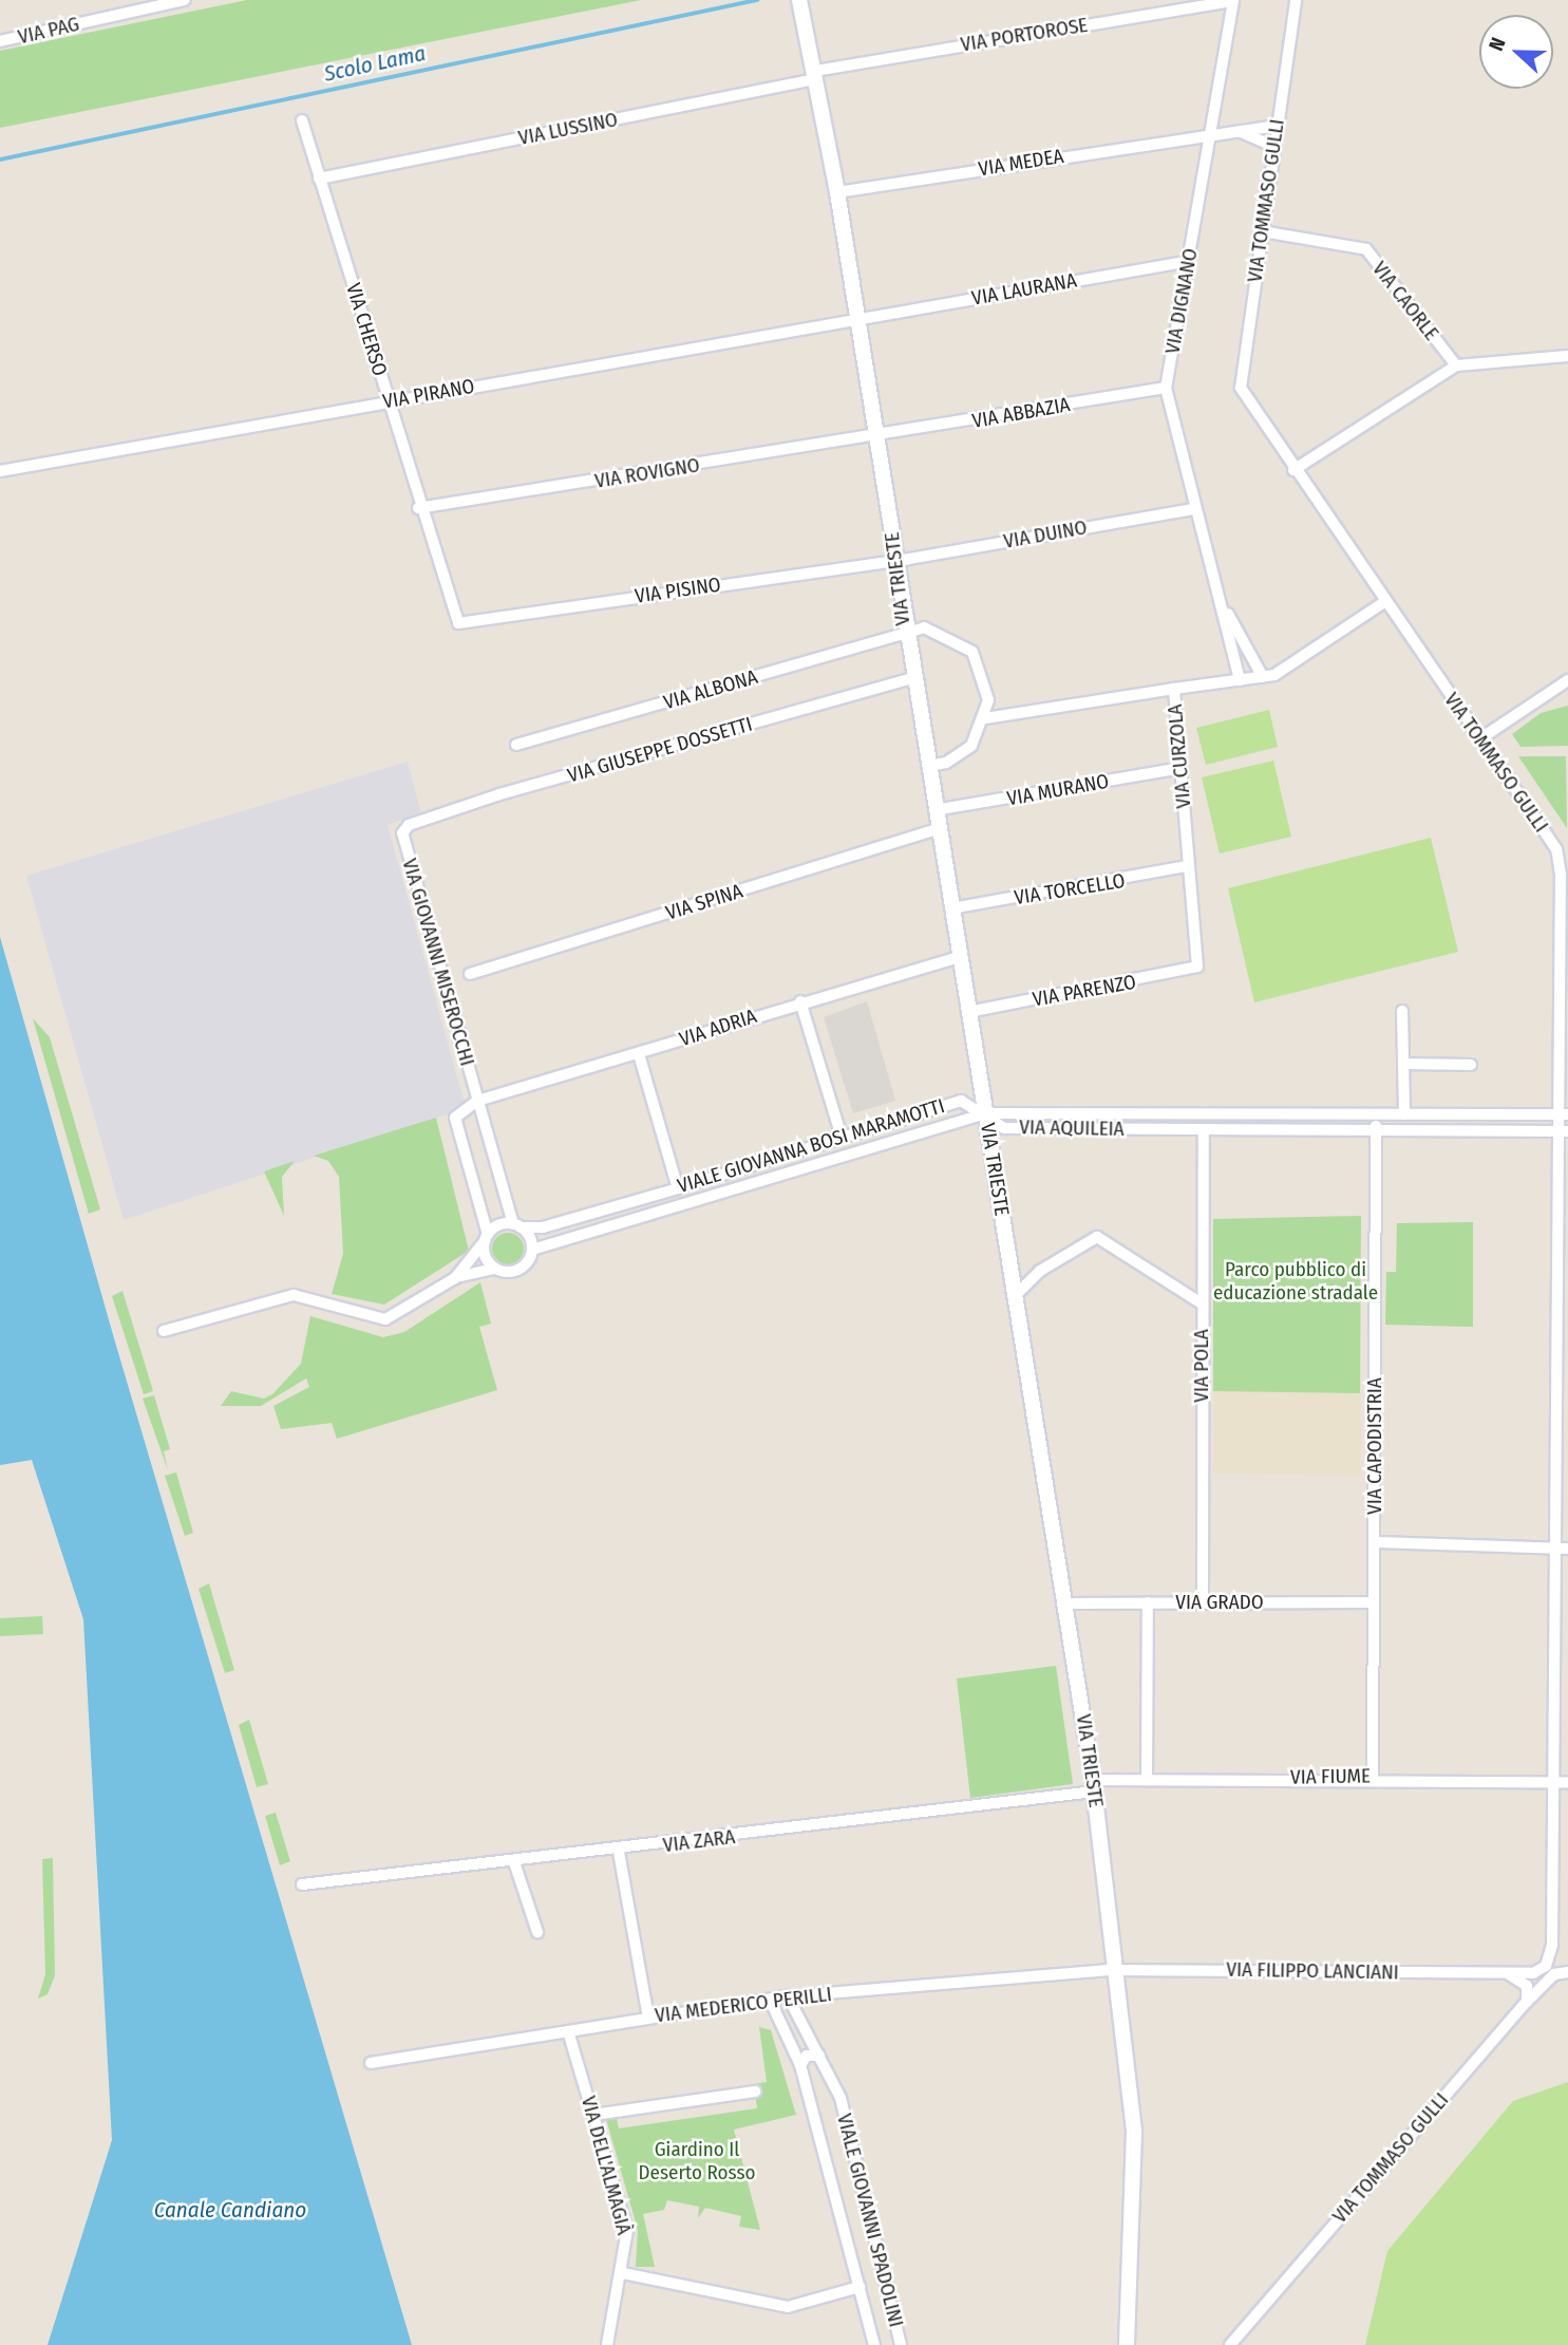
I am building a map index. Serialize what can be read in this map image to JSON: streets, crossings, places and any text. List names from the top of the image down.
{
  "streets": {
    "street": [
      "VIA PAG",
      "VIA PORTOROSE",
      "VIA LUSSINO",
      "VIA MEDEA",
      "VIA TOMMASO GULLI",
      "VIA LAURANA",
      "VIA DIGNANO",
      "VIA CAORLE",
      "VIA CHERSO",
      "VIA PIRANO",
      "VIA ABBAZIA",
      "VIA ROVIGNO",
      "VIA DUINO",
      "VIA TRIESTE",
      "VIA PISINO",
      "VIA ALBONA",
      "VIA GIUSEPPE DOSSETTI",
      "VIA CURZOLA",
      "VIA MURANO",
      "VIA TORCELLO",
      "VIA SPINA",
      "VIA GIOVANNI MISEROCCHI",
      "VIA PARENZO",
      "VIA ADRIA",
      "VIA AQUILEIA",
      "VIALE GIOVANNA BOSI MARAMOTTI",
      "VIA POLA",
      "VIA CAPODISTRIA",
      "VIA GRADO",
      "VIA FIUME",
      "VIA ZARA",
      "VIA FILIPPO LANCIANI",
      "VIA MEDERICO PERILLI",
      "VIA DELL'ALMAGIÀ",
      "VIALE GIOVANNI SPADOLINI"
    ]
  },
  "crossings": [
    ["VIA PORTOROSE", "VIA LUSSINO"],
    ["VIA PORTOROSE", "VIA DIGNANO"],
    ["VIA PORTOROSE", "VIA TRIESTE"],
    ["VIA LUSSINO", "VIA CHERSO"],
    ["VIA LUSSINO", "VIA TRIESTE"],
    ["VIA MEDEA", "VIA TOMMASO GULLI"],
    ["VIA MEDEA", "VIA DIGNANO"],
    ["VIA MEDEA", "VIA TRIESTE"],
    ["VIA TOMMASO GULLI", "VIA CAORLE"],
    ["VIA TOMMASO GULLI", "VIA CURZOLA"],
    ["VIA TOMMASO GULLI", "VIA AQUILEIA"],
    ["VIA TOMMASO GULLI", "VIA FIUME"],
    ["VIA TOMMASO GULLI", "VIA FILIPPO LANCIANI"],
    ["VIA LAURANA", "VIA DIGNANO"],
    ["VIA LAURANA", "VIA PIRANO"],
    ["VIA LAURANA", "VIA TRIESTE"],
    ["VIA DIGNANO", "VIA ABBAZIA"],
    ["VIA DIGNANO", "VIA DUINO"],
    ["VIA DIGNANO", "VIA CURZOLA"],
    ["VIA CHERSO", "VIA PIRANO"],
    ["VIA CHERSO", "VIA ROVIGNO"],
    ["VIA CHERSO", "VIA PISINO"],
    ["VIA PIRANO", "VIA TRIESTE"],
    ["VIA ABBAZIA", "VIA ROVIGNO"],
    ["VIA ABBAZIA", "VIA TRIESTE"],
    ["VIA ROVIGNO", "VIA TRIESTE"],
    ["VIA DUINO", "VIA TRIESTE"],
    ["VIA DUINO", "VIA PISINO"],
    ["VIA TRIESTE", "VIA PISINO"],
    ["VIA TRIESTE", "VIA ALBONA"],
    ["VIA TRIESTE", "VIA GIUSEPPE DOSSETTI"],
    ["VIA TRIESTE", "VIA MURANO"],
    ["VIA TRIESTE", "VIA TORCELLO"],
    ["VIA TRIESTE", "VIA SPINA"],
    ["VIA TRIESTE", "VIA PARENZO"],
    ["VIA TRIESTE", "VIA ADRIA"],
    ["VIA TRIESTE", "VIA AQUILEIA"],
    ["VIA TRIESTE", "VIALE GIOVANNA BOSI MARAMOTTI"],
    ["VIA TRIESTE", "VIA GRADO"],
    ["VIA TRIESTE", "VIA FIUME"],
    ["VIA TRIESTE", "VIA ZARA"],
    ["VIA TRIESTE", "VIA FILIPPO LANCIANI"],
    ["VIA TRIESTE", "VIA MEDERICO PERILLI"],
    ["VIA GIUSEPPE DOSSETTI", "VIA GIOVANNI MISEROCCHI"],
    ["VIA CURZOLA", "VIA MURANO"],
    ["VIA CURZOLA", "VIA TORCELLO"],
    ["VIA CURZOLA", "VIA PARENZO"],
    ["VIA GIOVANNI MISEROCCHI", "VIA ADRIA"],
    ["VIA GIOVANNI MISEROCCHI", "VIALE GIOVANNA BOSI MARAMOTTI"],
    ["VIA AQUILEIA", "VIALE GIOVANNA BOSI MARAMOTTI"],
    ["VIA AQUILEIA", "VIA POLA"],
    ["VIA AQUILEIA", "VIA CAPODISTRIA"],
    ["VIA POLA", "VIA GRADO"],
    ["VIA CAPODISTRIA", "VIA GRADO"],
    ["VIA CAPODISTRIA", "VIA FIUME"],
    ["VIA FIUME", "VIA ZARA"],
    ["VIA FILIPPO LANCIANI", "VIA MEDERICO PERILLI"],
    ["VIA MEDERICO PERILLI", "VIA DELL'ALMAGIÀ"],
    ["VIA MEDERICO PERILLI", "VIALE GIOVANNI SPADOLINI"]
  ],
  "water": ["Scolo Lama", "Canale Candiano"],
  "parks": ["Parco pubblico di educazione stradale", "Giardino Il Deserto Rosso"],
  "north": "left"
}
